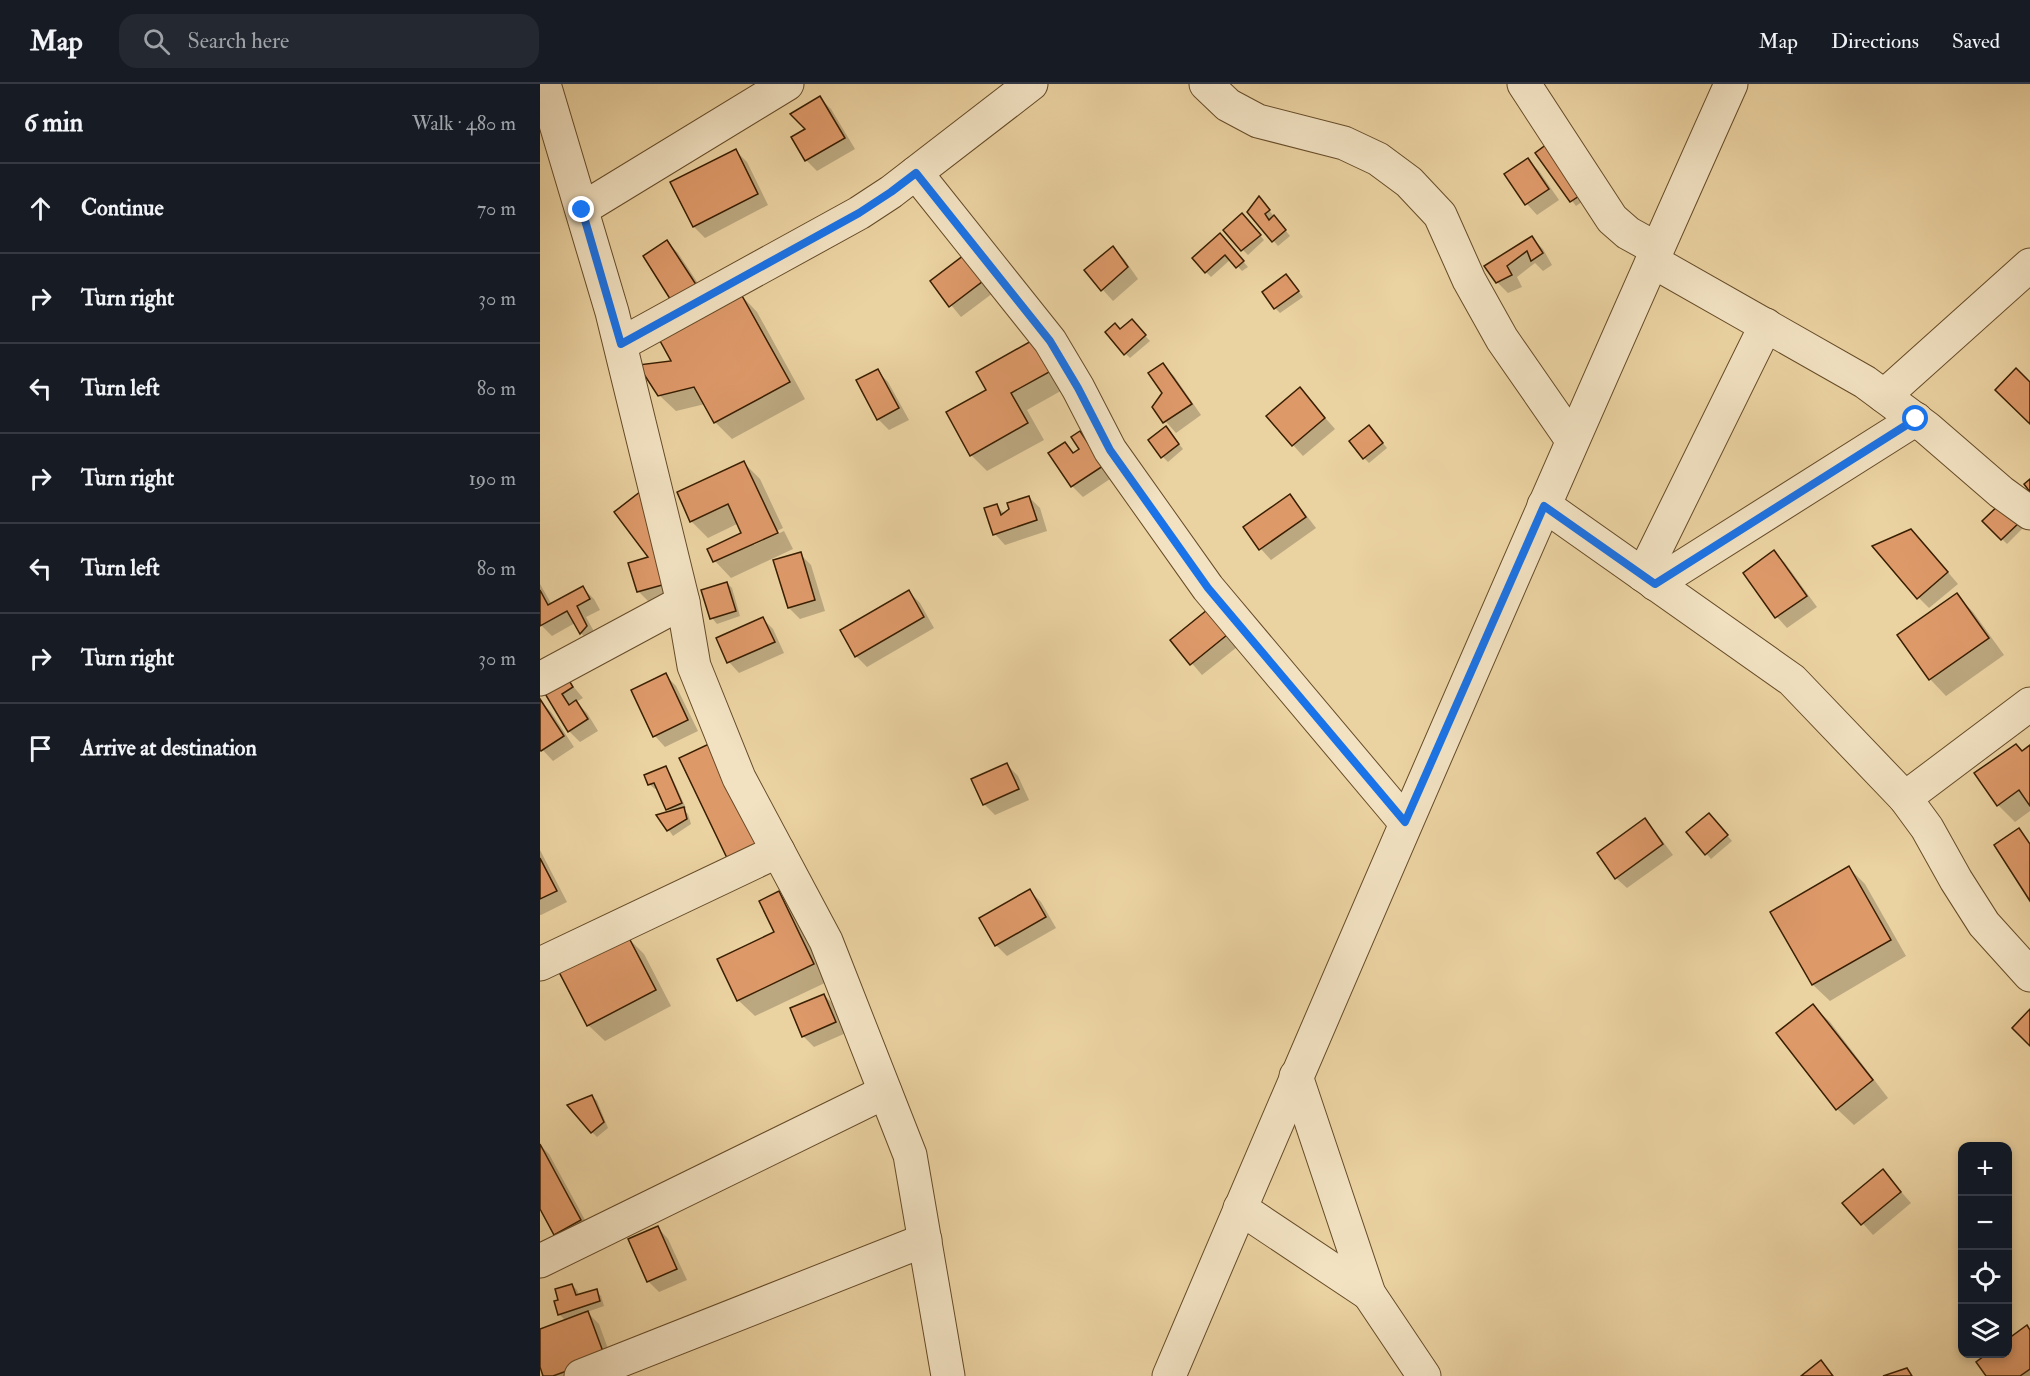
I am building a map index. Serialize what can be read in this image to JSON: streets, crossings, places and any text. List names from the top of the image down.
{
  "page": {
    "header": "Map",
    "search": "Search here",
    "nav": ["Map", "Directions", "Saved"],
    "heading": ["6 min", "Walk · 480 m"],
    "list": [
      ["Continue", "70 m"],
      ["Turn right", "30 m"],
      ["Turn left", "80 m"],
      ["Turn right", "190 m"],
      ["Turn left", "80 m"],
      ["Turn right", "30 m"],
      "Arrive at destination"
    ],
    "map_buttons": ["+", "−"]
  }
}
